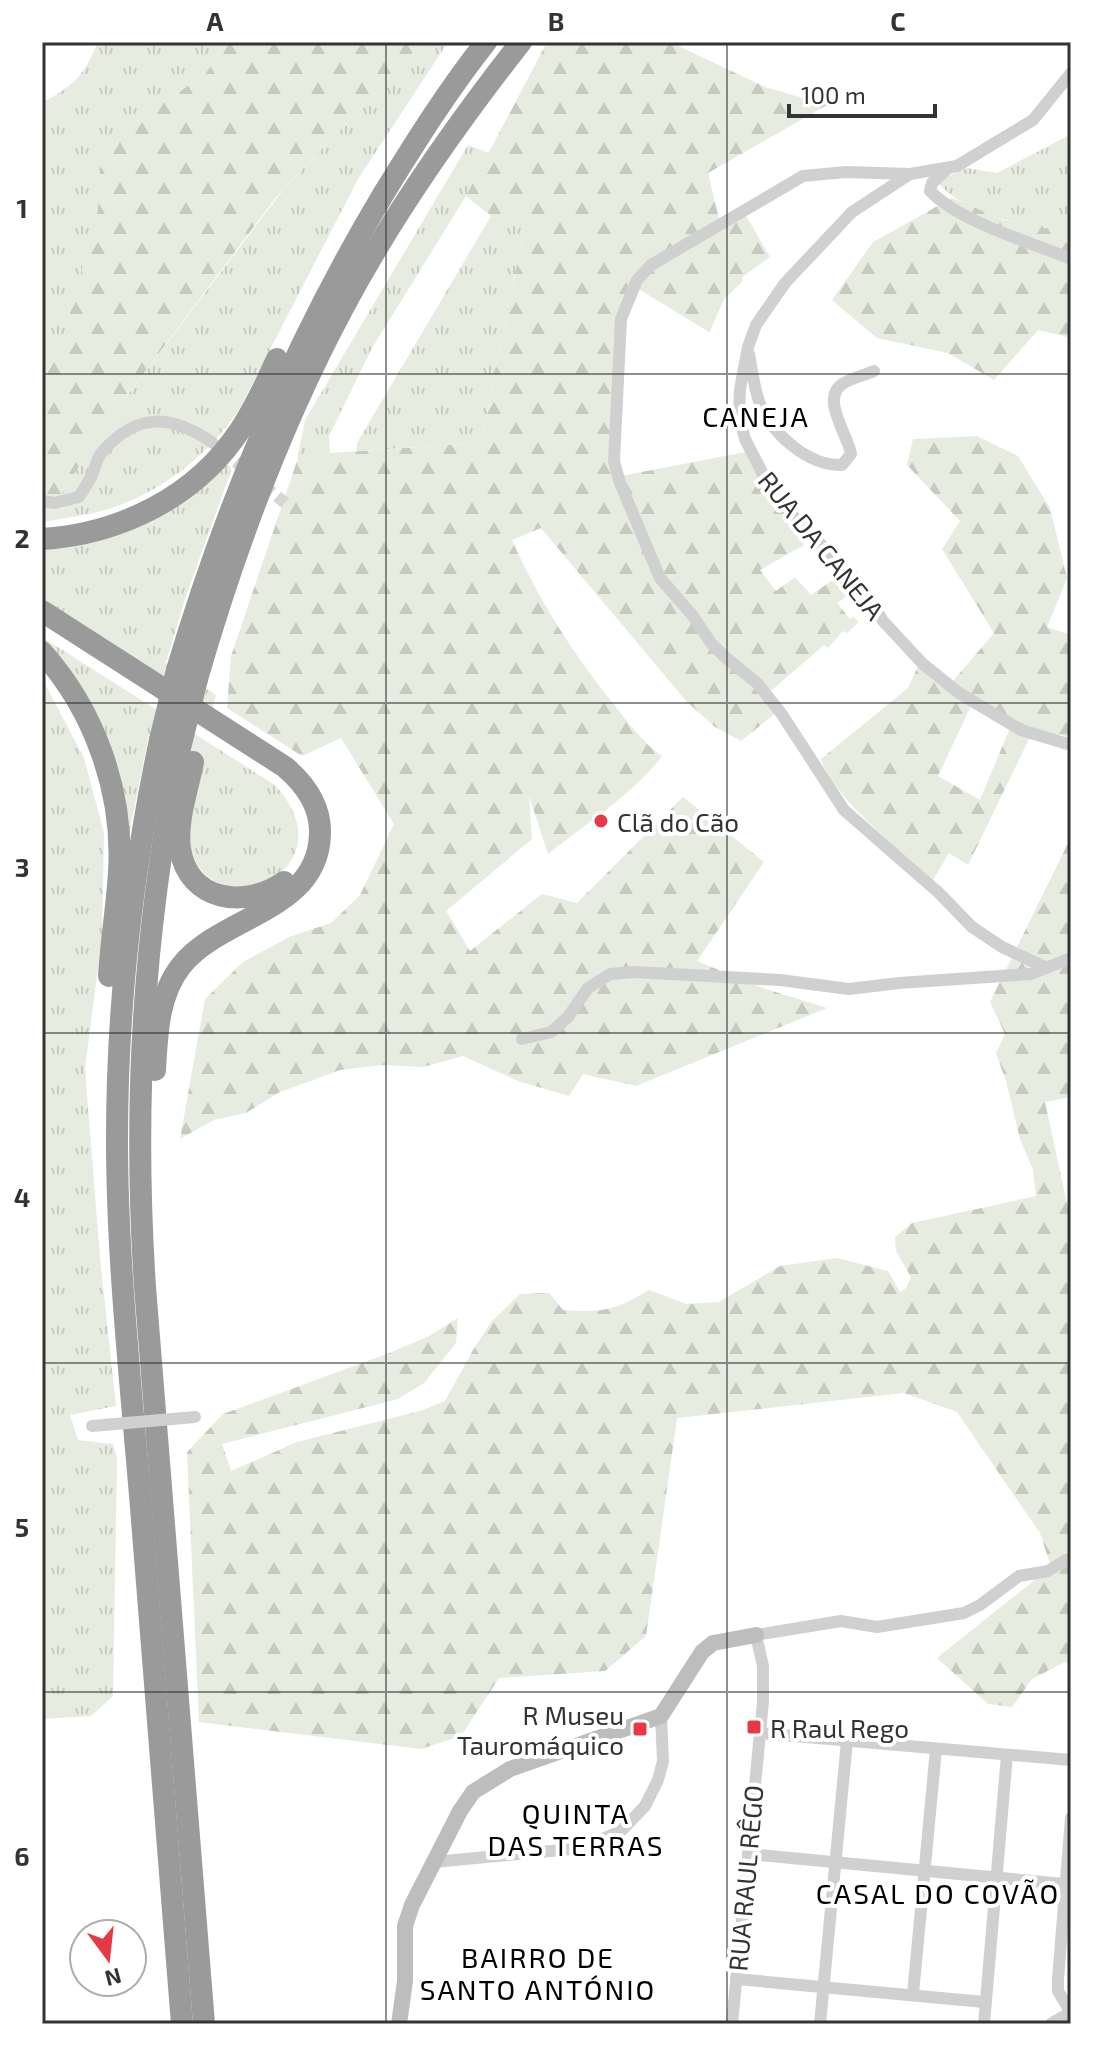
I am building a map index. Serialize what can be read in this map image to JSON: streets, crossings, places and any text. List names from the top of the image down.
{
  "streets": {
    "street": ["RUA DA CANEJA", "RUA RAUL RÊGO"]
  },
  "districts": [
    "CANEJA",
    "QUINTA DAS TERRAS",
    "CASAL DO COVÃO",
    "BAIRRO DE SANTO ANTÓNIO"
  ],
  "places": {
    "other": ["Clã do Cão"],
    "transit": ["R Raul Rego", "R Museu Tauromáquico"]
  },
  "scale_bar": "100 m",
  "north": "bottom",
  "grid": {
    "columns": ["A", "B", "C"],
    "rows": [
      "1",
      "2",
      "3",
      "4",
      "5",
      "6"
    ]
  }
}
